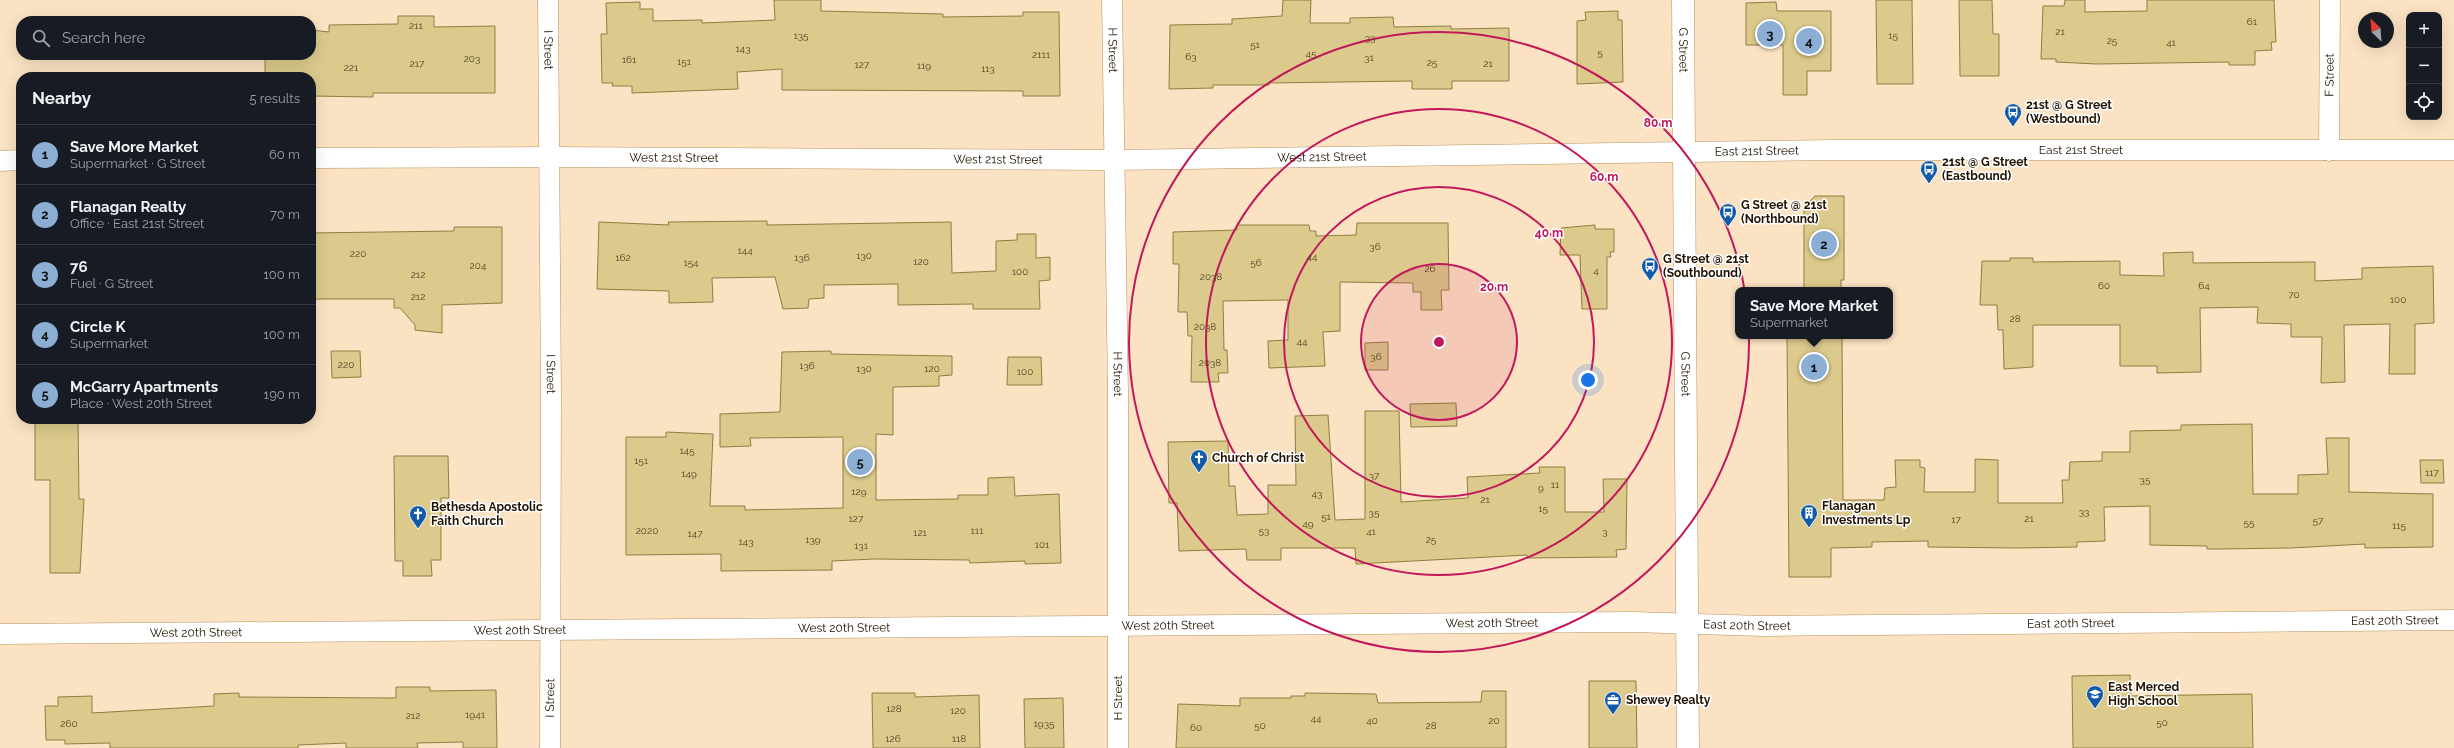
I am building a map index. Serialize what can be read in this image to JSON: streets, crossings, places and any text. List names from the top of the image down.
{
  "streets": {
    "main road": ["G Street"],
    "street": [
      "I Street",
      "H Street",
      "F Street",
      "East 21st Street",
      "West 21st Street",
      "East 20th Street",
      "West 20th Street"
    ]
  },
  "crossings": [
    ["I Street", "West 21st Street"],
    ["I Street", "West 20th Street"],
    ["H Street", "West 21st Street"],
    ["H Street", "West 20th Street"],
    ["G Street", "East 21st Street"],
    ["G Street", "West 21st Street"],
    ["G Street", "East 20th Street"],
    ["G Street", "West 20th Street"],
    ["F Street", "East 21st Street"],
    ["East 21st Street", "West 21st Street"],
    ["East 20th Street", "West 20th Street"]
  ],
  "places": {
    "bus stop": [
      "21st @ G Street (Westbound)",
      "21st @ G Street (Eastbound)",
      "G Street @ 21st (Northbound)",
      "G Street @ 21st (Southbound)"
    ],
    "church": ["Church of Christ", "Bethesda Apostolic Faith Church"],
    "building": ["Flanagan Investments Lp"],
    "school or university": ["East Merced High School"],
    "office": ["Shewey Realty"]
  },
  "house_numbers": [
    "61",
    "211",
    "21",
    "135",
    "15",
    "33",
    "25",
    "41",
    "51",
    "143",
    "5",
    "45",
    "2111",
    "63",
    "31",
    "203",
    "161",
    "151",
    "25",
    "217",
    "21",
    "127",
    "119",
    "221",
    "113",
    "36",
    "144",
    "220",
    "130",
    "44",
    "162",
    "136",
    "120",
    "154",
    "56",
    "204",
    "26",
    "4",
    "100",
    "212",
    "2038",
    "60",
    "64",
    "70",
    "212",
    "100",
    "28",
    "2038",
    "44",
    "36",
    "2038",
    "220",
    "136",
    "130",
    "120",
    "100",
    "145",
    "151",
    "117",
    "149",
    "37",
    "35",
    "11",
    "9",
    "129",
    "43",
    "21",
    "15",
    "33",
    "35",
    "51",
    "127",
    "21",
    "17",
    "57",
    "55",
    "49",
    "115",
    "2020",
    "111",
    "53",
    "41",
    "3",
    "121",
    "147",
    "139",
    "25",
    "143",
    "101",
    "131",
    "128",
    "120",
    "1941",
    "212",
    "44",
    "40",
    "20",
    "50",
    "260",
    "1935",
    "50",
    "28",
    "60",
    "126",
    "118"
  ],
  "north": "top left",
  "page": {
    "map_buttons": ["+", "−"],
    "search": "Search here",
    "pins": [
      "3",
      "4",
      "2",
      "1",
      "5"
    ],
    "heading": ["Nearby", "5 results"],
    "list": [
      {
        "mark": "1",
        "name": "Save More Market",
        "note": "Supermarket · G Street",
        "value": "60 m"
      },
      {
        "mark": "2",
        "name": "Flanagan Realty",
        "note": "Office · East 21st Street",
        "value": "70 m"
      },
      {
        "mark": "3",
        "name": "76",
        "note": "Fuel · G Street",
        "value": "100 m"
      },
      {
        "mark": "4",
        "name": "Circle K",
        "note": "Supermarket",
        "value": "100 m"
      },
      {
        "mark": "5",
        "name": "McGarry Apartments",
        "note": "Place · West 20th Street",
        "value": "190 m"
      }
    ],
    "popup": ["Save More Market", "Supermarket"]
  },
  "rings": [
    "80 m",
    "60 m",
    "40 m",
    "20 m"
  ]
}
